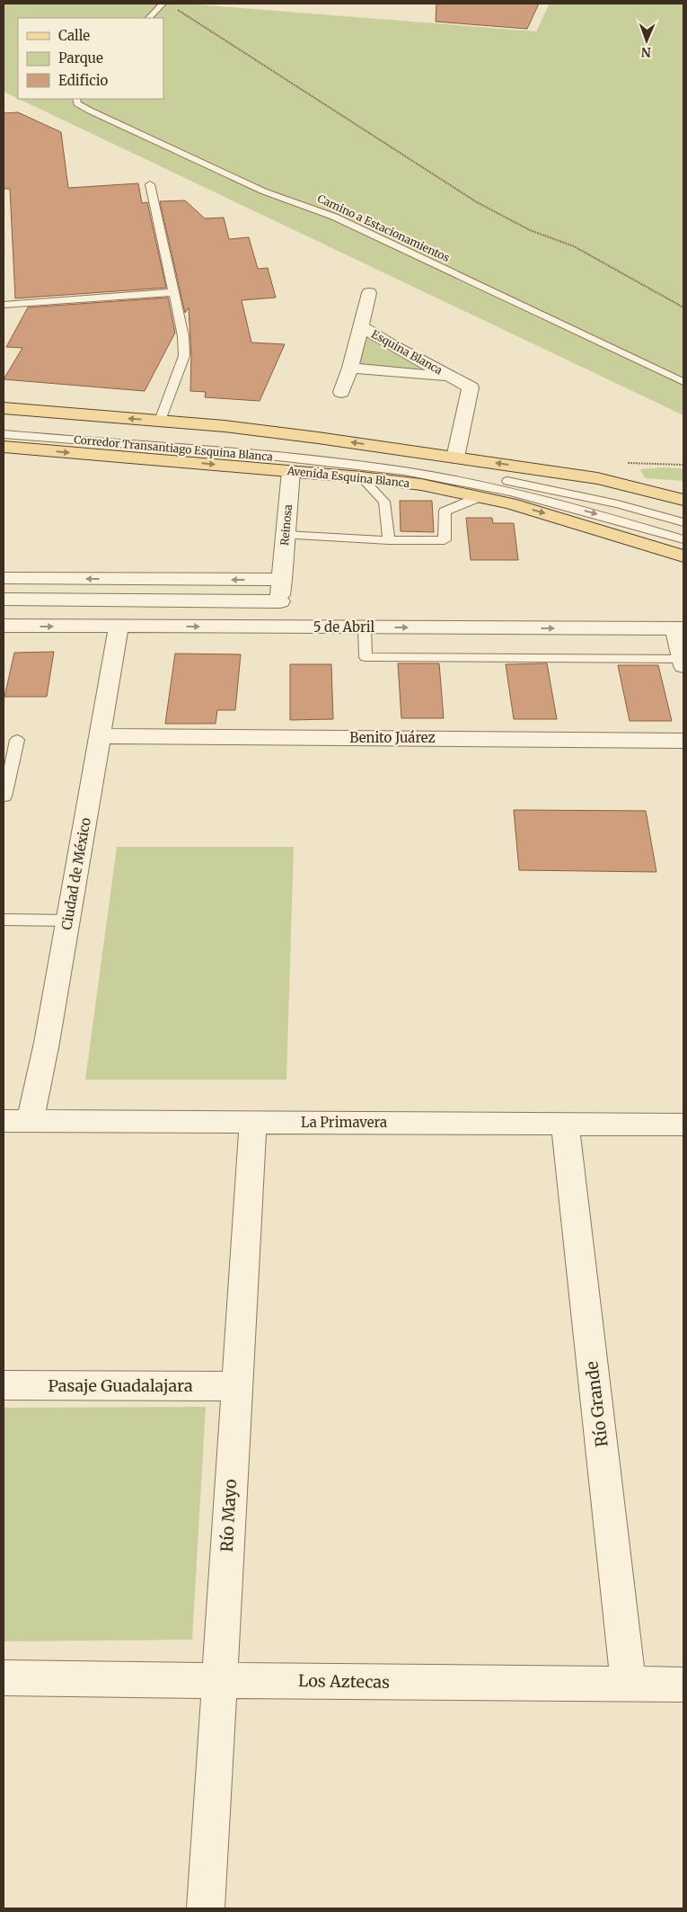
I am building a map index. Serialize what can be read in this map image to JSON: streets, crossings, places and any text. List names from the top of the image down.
{
  "streets": {
    "main road": ["Avenida Esquina Blanca"],
    "street": [
      "Esquina Blanca",
      "Reinosa",
      "5 de Abril",
      "Benito Juárez",
      "Ciudad de México",
      "La Primavera",
      "Pasaje Guadalajara",
      "Río Grande",
      "Río Mayo",
      "Los Aztecas"
    ],
    "lane": ["Camino a Estacionamientos", "Corredor Transantiago Esquina Blanca"]
  },
  "crossings": [
    ["Avenida Esquina Blanca", "Reinosa"],
    ["Reinosa", "5 de Abril"],
    ["5 de Abril", "Ciudad de México"],
    ["Benito Juárez", "Ciudad de México"],
    ["Ciudad de México", "La Primavera"],
    ["La Primavera", "Río Grande"],
    ["La Primavera", "Río Mayo"],
    ["Pasaje Guadalajara", "Río Mayo"],
    ["Río Grande", "Los Aztecas"],
    ["Río Mayo", "Los Aztecas"]
  ],
  "legend": ["Calle", "Parque", "Edificio"],
  "north": "bottom"
}
